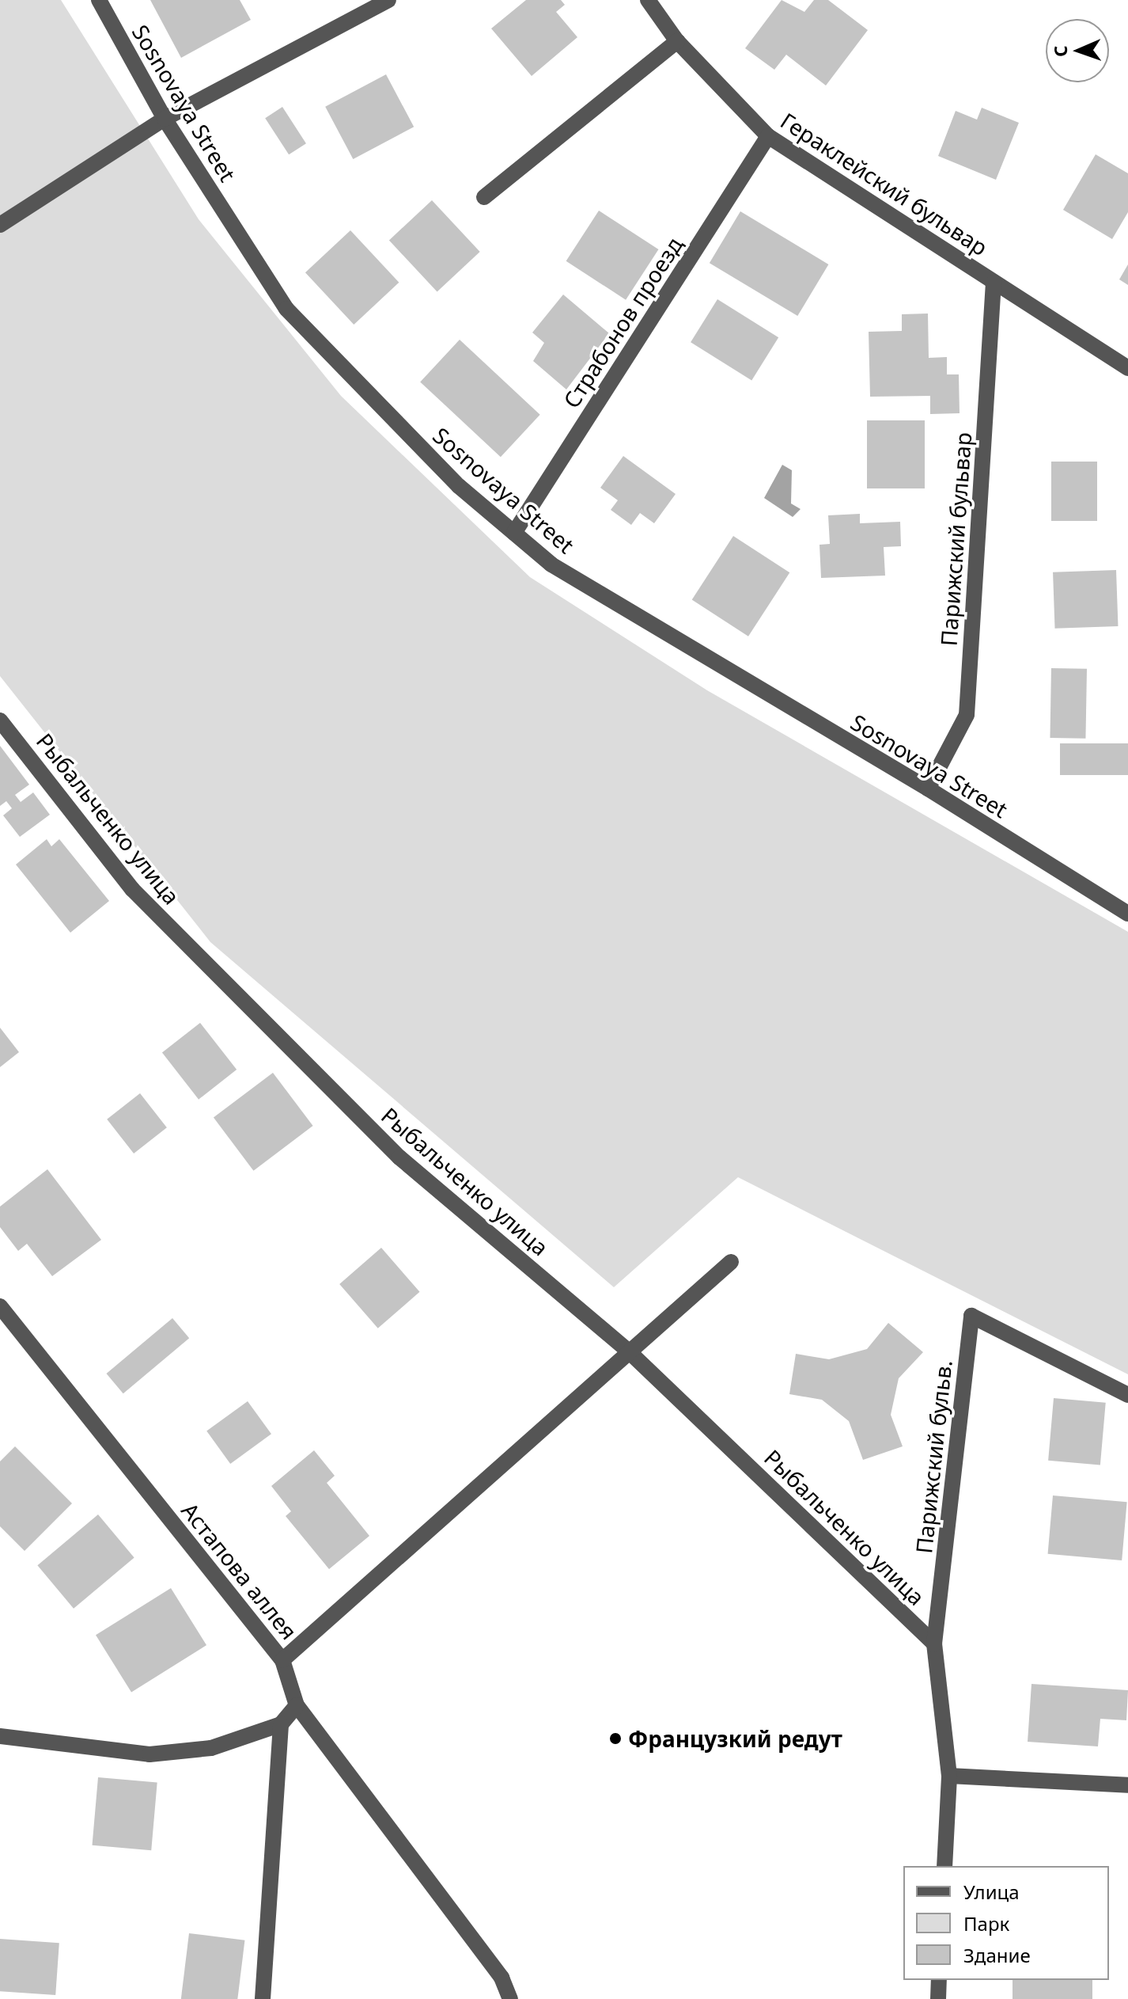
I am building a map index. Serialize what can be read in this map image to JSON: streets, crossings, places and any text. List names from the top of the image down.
{
  "streets": {
    "street": [
      "Sosnovaya Street",
      "Гераклейский бульвар",
      "Страбонов проезд",
      "Парижский бульвар",
      "Рыбальченко улица",
      "Парижский бульв.",
      "Астапова аллея"
    ]
  },
  "crossings": [
    ["Sosnovaya Street", "Страбонов проезд"],
    ["Sosnovaya Street", "Парижский бульвар"],
    ["Гераклейский бульвар", "Страбонов проезд"],
    ["Гераклейский бульвар", "Парижский бульвар"],
    ["Рыбальченко улица", "Парижский бульв."]
  ],
  "places": ["Французкий редут"],
  "legend": ["Улица", "Парк", "Здание"],
  "north": "left"
}
